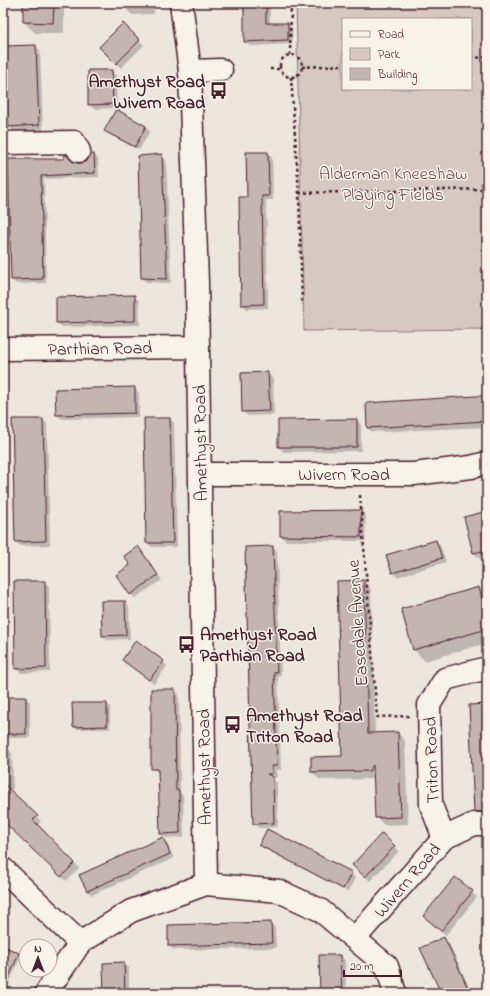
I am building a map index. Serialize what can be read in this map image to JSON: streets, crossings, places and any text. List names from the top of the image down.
{
  "streets": {
    "street": [
      "Parthian Road",
      "Amethyst Road",
      "Wivern Road",
      "Triton Road"
    ],
    "path": ["Easedale Avenue"]
  },
  "crossings": [
    ["Parthian Road", "Amethyst Road"],
    ["Amethyst Road", "Wivern Road"],
    ["Wivern Road", "Easedale Avenue"],
    ["Wivern Road", "Triton Road"],
    ["Easedale Avenue", "Triton Road"]
  ],
  "parks": ["Alderman Kneeshaw Playing Fields"],
  "places": {
    "bus stop": ["Amethyst Road Wivern Road", "Amethyst Road Parthian Road", "Amethyst Road Triton Road"]
  },
  "legend": ["Road", "Park", "Building"],
  "scale_bar": "20 m",
  "north": "top"
}
